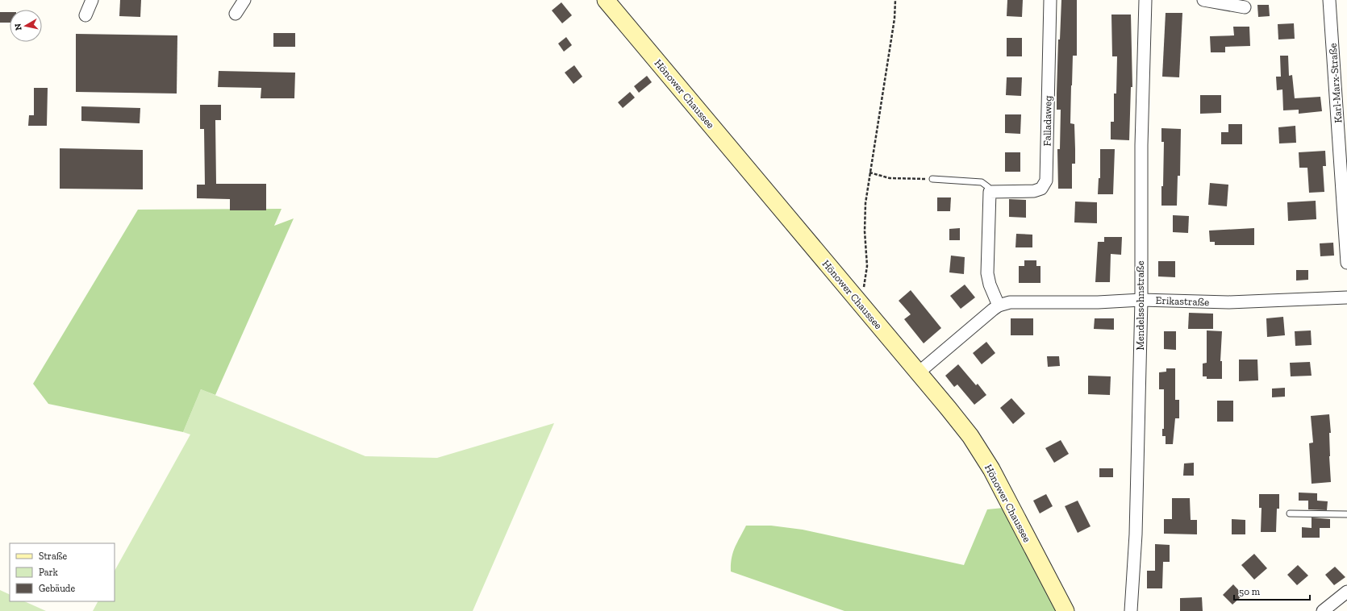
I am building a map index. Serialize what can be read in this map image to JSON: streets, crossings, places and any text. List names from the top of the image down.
{
  "streets": {
    "street": [
      "Karl-Marx-Straße",
      "Hönower Chaussee",
      "Falladaweg",
      "Erikastraße",
      "Mendelssohnstraße"
    ]
  },
  "crossings": [
    ["Hönower Chaussee", "Erikastraße"],
    ["Erikastraße", "Mendelssohnstraße"]
  ],
  "legend": ["Straße", "Park", "Gebäude"],
  "scale_bar": "50 m",
  "north": "left"
}
